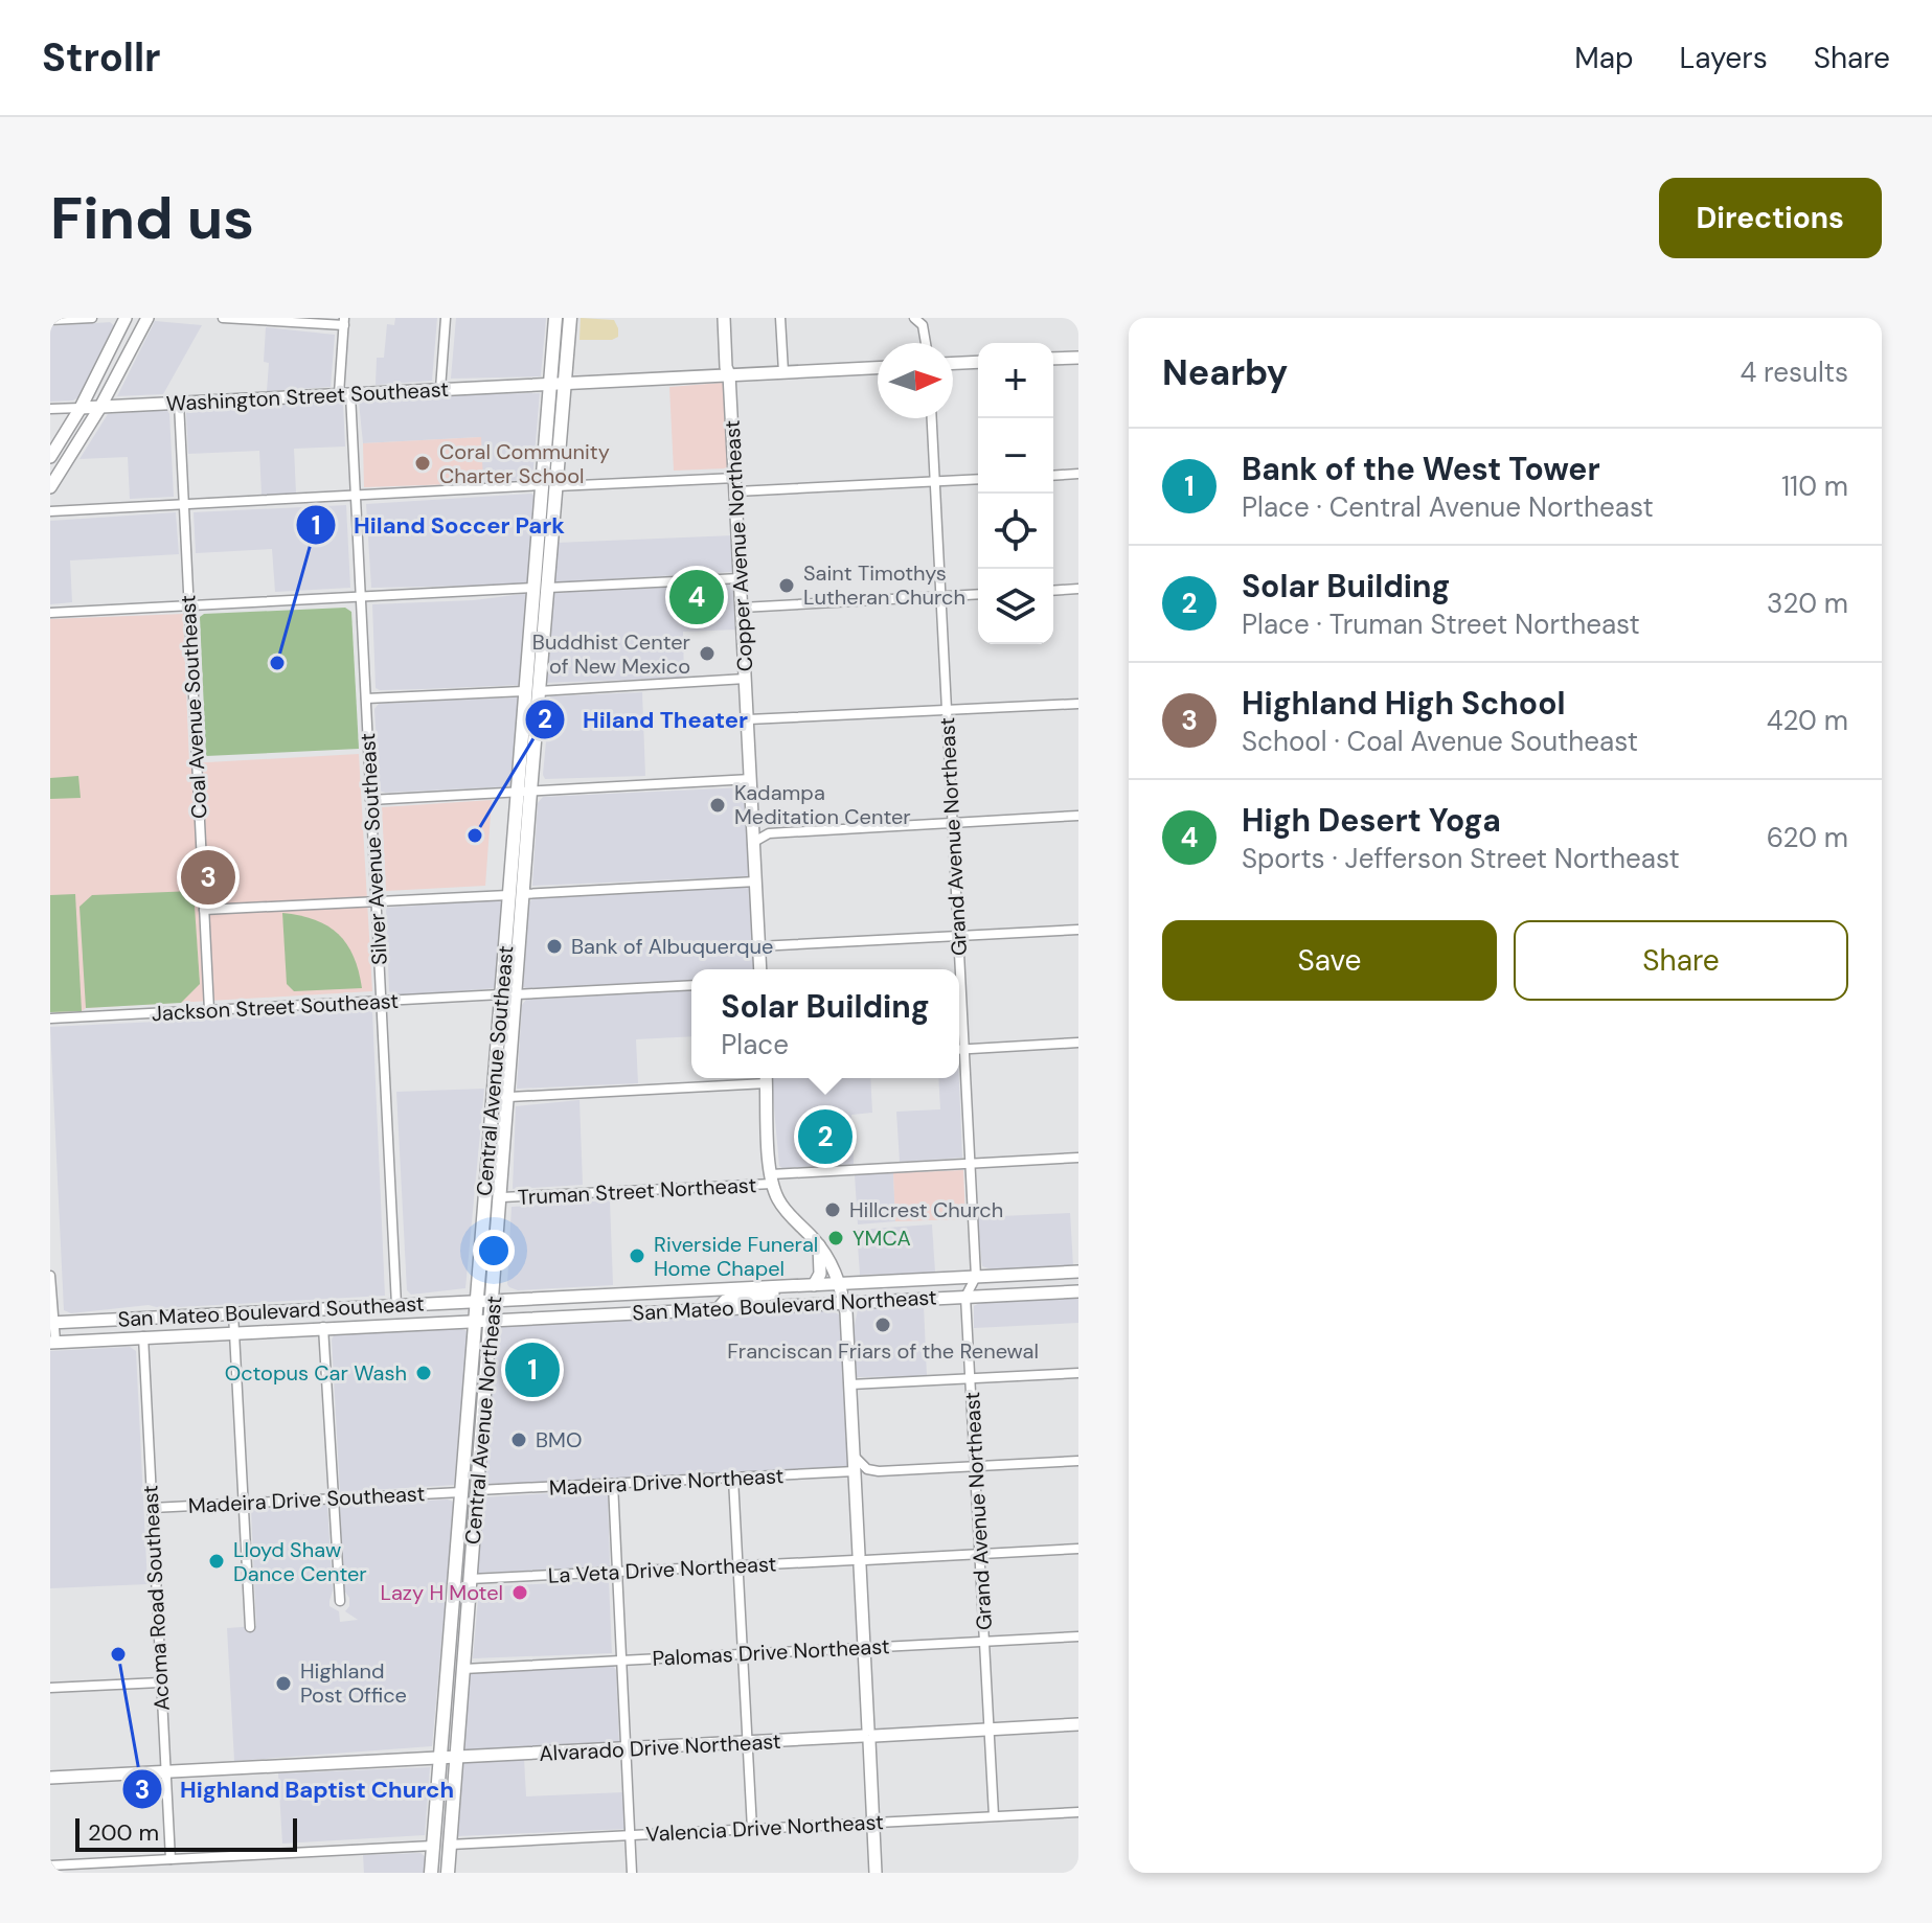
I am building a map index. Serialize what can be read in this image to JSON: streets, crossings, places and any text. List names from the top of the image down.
{
  "streets": {
    "main road": ["Central Avenue Southeast", "Central Avenue Northeast"],
    "street": [
      "Washington Street Southeast",
      "Copper Avenue Northeast",
      "Coal Avenue Southeast",
      "Grand Avenue Northeast",
      "Silver Avenue Southeast",
      "Jackson Street Southeast",
      "Truman Street Northeast",
      "San Mateo Boulevard Northeast",
      "San Mateo Boulevard Southeast",
      "Madeira Drive Northeast",
      "Madeira Drive Southeast",
      "La Veta Drive Northeast",
      "Acoma Road Southeast",
      "Palomas Drive Northeast",
      "Alvarado Drive Northeast",
      "Valencia Drive Northeast"
    ]
  },
  "crossings": [
    ["Washington Street Southeast", "Copper Avenue Northeast"],
    ["Washington Street Southeast", "Coal Avenue Southeast"],
    ["Washington Street Southeast", "Silver Avenue Southeast"],
    ["Washington Street Southeast", "Central Avenue Northeast"],
    ["Coal Avenue Southeast", "Jackson Street Southeast"],
    ["Grand Avenue Northeast", "Truman Street Northeast"],
    ["Grand Avenue Northeast", "San Mateo Boulevard Northeast"],
    ["Grand Avenue Northeast", "La Veta Drive Northeast"],
    ["Grand Avenue Northeast", "Palomas Drive Northeast"],
    ["Grand Avenue Northeast", "Alvarado Drive Northeast"],
    ["Grand Avenue Northeast", "Valencia Drive Northeast"],
    ["Silver Avenue Southeast", "Jackson Street Southeast"],
    ["Silver Avenue Southeast", "San Mateo Boulevard Southeast"],
    ["Jackson Street Southeast", "Central Avenue Southeast"],
    ["Central Avenue Southeast", "San Mateo Boulevard Southeast"],
    ["Central Avenue Southeast", "Central Avenue Northeast"],
    ["Central Avenue Southeast", "Madeira Drive Southeast"],
    ["Central Avenue Southeast", "Alvarado Drive Northeast"],
    ["Truman Street Northeast", "Central Avenue Northeast"],
    ["San Mateo Boulevard Northeast", "San Mateo Boulevard Southeast"],
    ["San Mateo Boulevard Northeast", "Central Avenue Northeast"],
    ["San Mateo Boulevard Southeast", "Central Avenue Northeast"],
    ["San Mateo Boulevard Southeast", "Acoma Road Southeast"],
    ["Central Avenue Northeast", "Madeira Drive Northeast"],
    ["Central Avenue Northeast", "La Veta Drive Northeast"],
    ["Central Avenue Northeast", "Palomas Drive Northeast"],
    ["Central Avenue Northeast", "Alvarado Drive Northeast"],
    ["Central Avenue Northeast", "Valencia Drive Northeast"],
    ["Madeira Drive Southeast", "Acoma Road Southeast"],
    ["Acoma Road Southeast", "Alvarado Drive Northeast"]
  ],
  "places": [
    "Coral Community Charter School",
    "Saint Timothys Lutheran Church",
    "Buddhist Center of New Mexico",
    "Hiland Soccer Park",
    "Kadampa Meditation Center",
    "Hiland Theater",
    "Bank of Albuquerque",
    "Hillcrest Church",
    "YMCA",
    "Riverside Funeral Home Chapel",
    "Franciscan Friars of the Renewal",
    "Octopus Car Wash",
    "BMO",
    "Lloyd Shaw Dance Center",
    "Lazy H Motel",
    "Highland Baptist Church",
    "Highland Post Office"
  ],
  "scale_bar": "200 m",
  "north": "right",
  "page": {
    "header": "Strollr",
    "nav": ["Map", "Layers", "Share"],
    "buttons": [
      "Directions",
      ["Save", "Share"]
    ],
    "title": "Find us",
    "heading": ["Nearby", "4 results"],
    "map_buttons": ["+", "−"],
    "list": [
      {
        "mark": "1",
        "name": "Bank of the West Tower",
        "note": "Place · Central Avenue Northeast",
        "value": "110 m"
      },
      {
        "mark": "2",
        "name": "Solar Building",
        "note": "Place · Truman Street Northeast",
        "value": "320 m"
      },
      {
        "mark": "3",
        "name": "Highland High School",
        "note": "School · Coal Avenue Southeast",
        "value": "420 m"
      },
      {
        "mark": "4",
        "name": "High Desert Yoga",
        "note": "Sports · Jefferson Street Northeast",
        "value": "620 m"
      }
    ],
    "pins": [
      "4",
      "3",
      "2",
      "1"
    ],
    "popup": ["Solar Building", "Place"],
    "scale": "200 m"
  }
}
